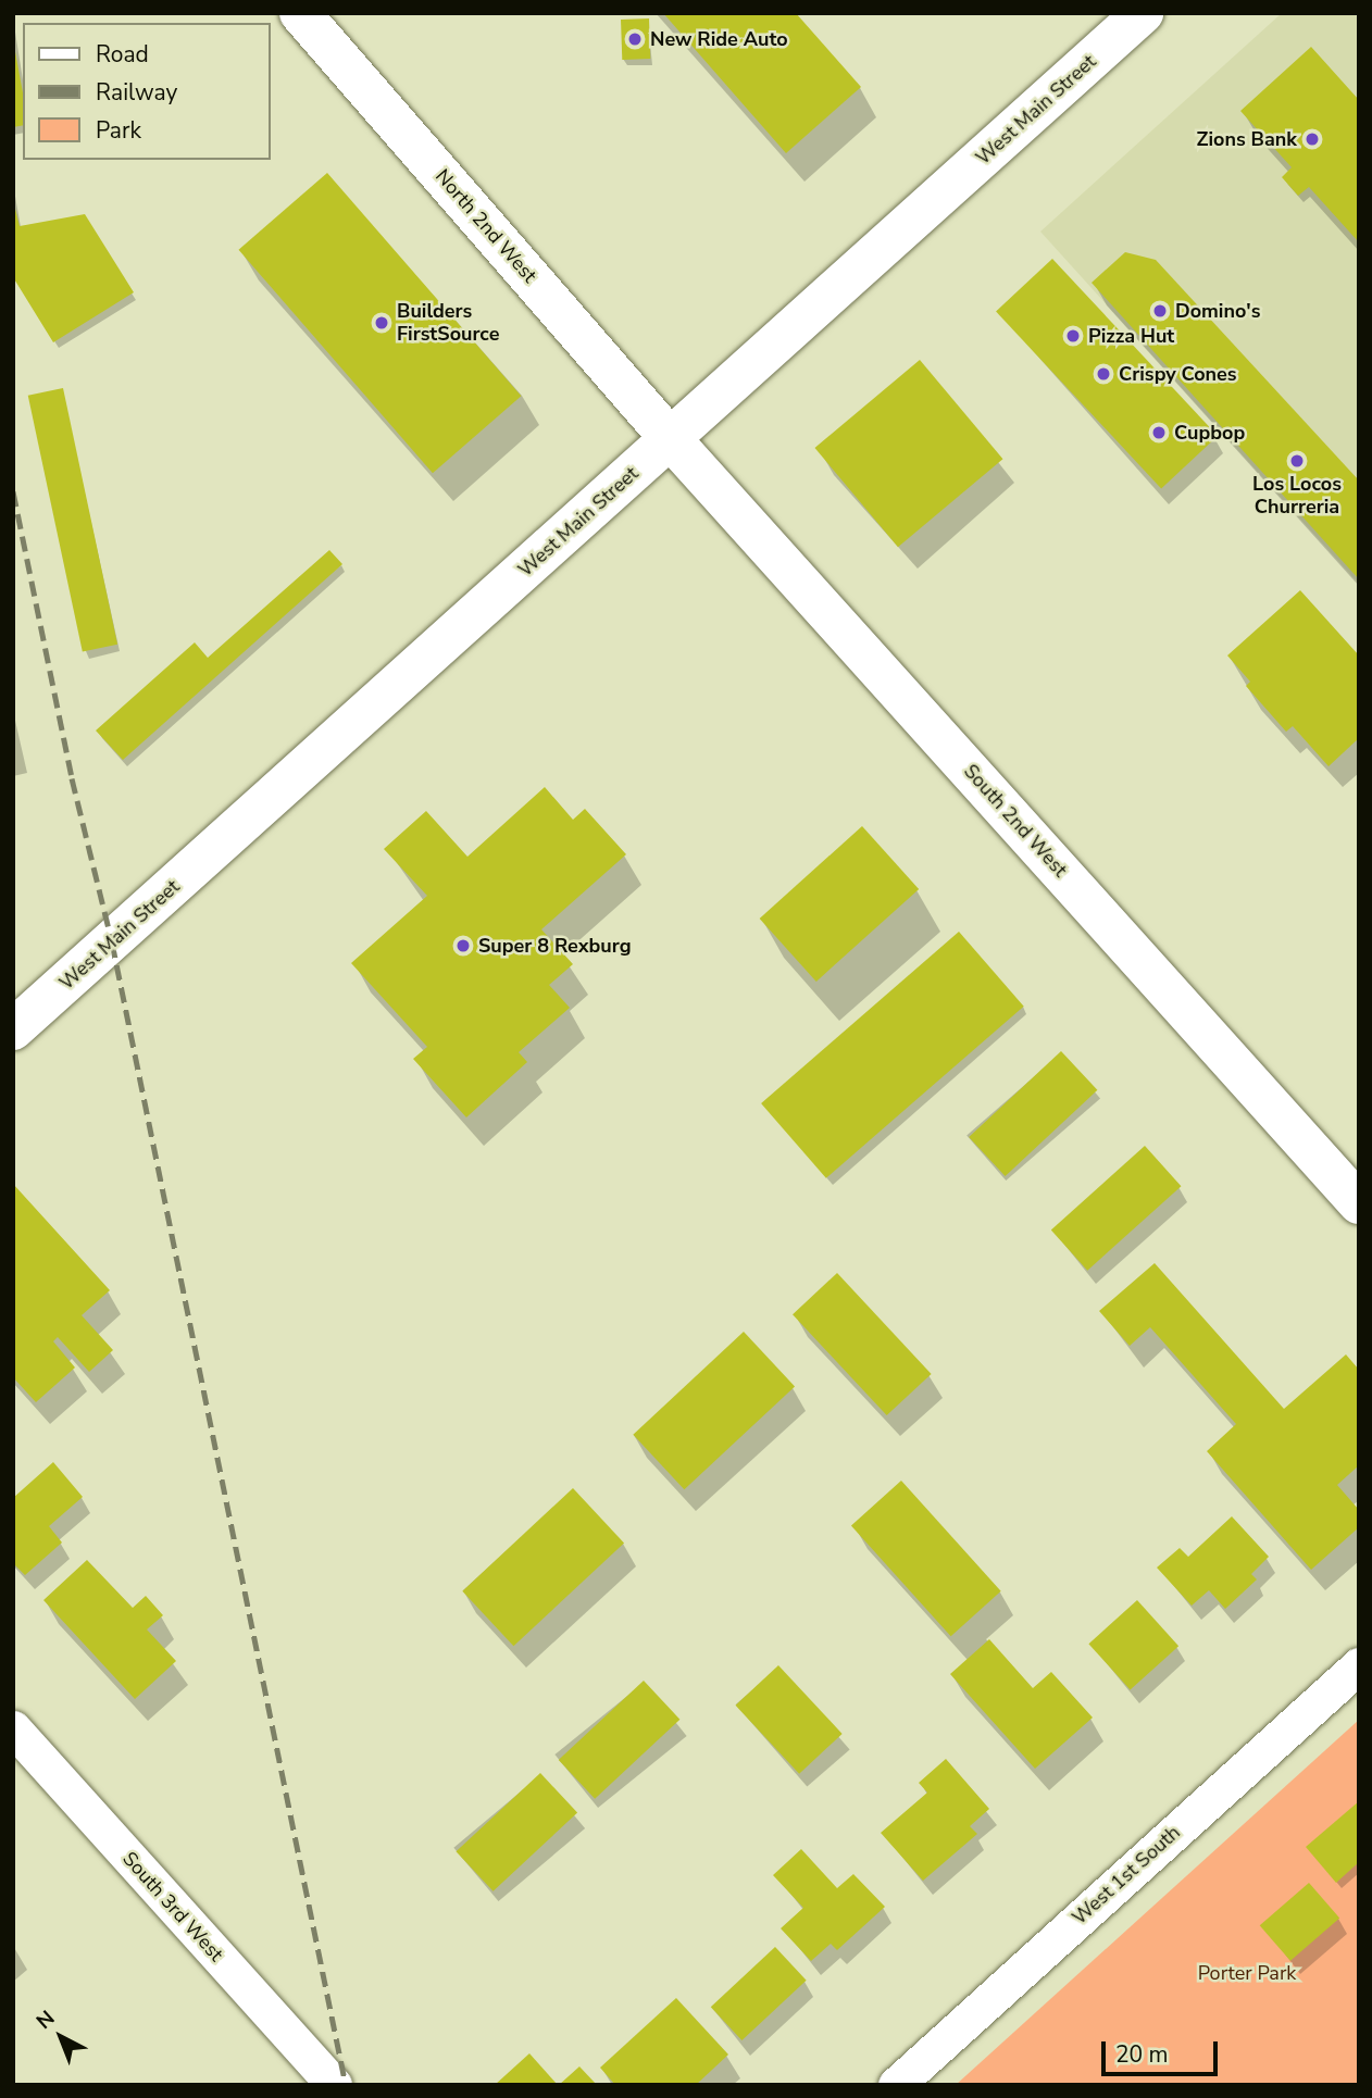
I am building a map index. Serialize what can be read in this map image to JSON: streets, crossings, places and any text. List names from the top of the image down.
{
  "streets": {
    "main road": ["West Main Street", "North 2nd West", "South 2nd West"],
    "street": ["West 1st South", "South 3rd West"]
  },
  "crossings": [
    ["West Main Street", "North 2nd West"],
    ["West Main Street", "South 2nd West"],
    ["North 2nd West", "South 2nd West"]
  ],
  "parks": ["Porter Park"],
  "places": [
    "New Ride Auto",
    "Zions Bank",
    "Domino's",
    "Builders FirstSource",
    "Pizza Hut",
    "Crispy Cones",
    "Cupbop",
    "Los Locos Churreria",
    "Super 8 Rexburg"
  ],
  "legend": ["Road", "Railway", "Park"],
  "scale_bar": "20 m",
  "north": "top left"
}
